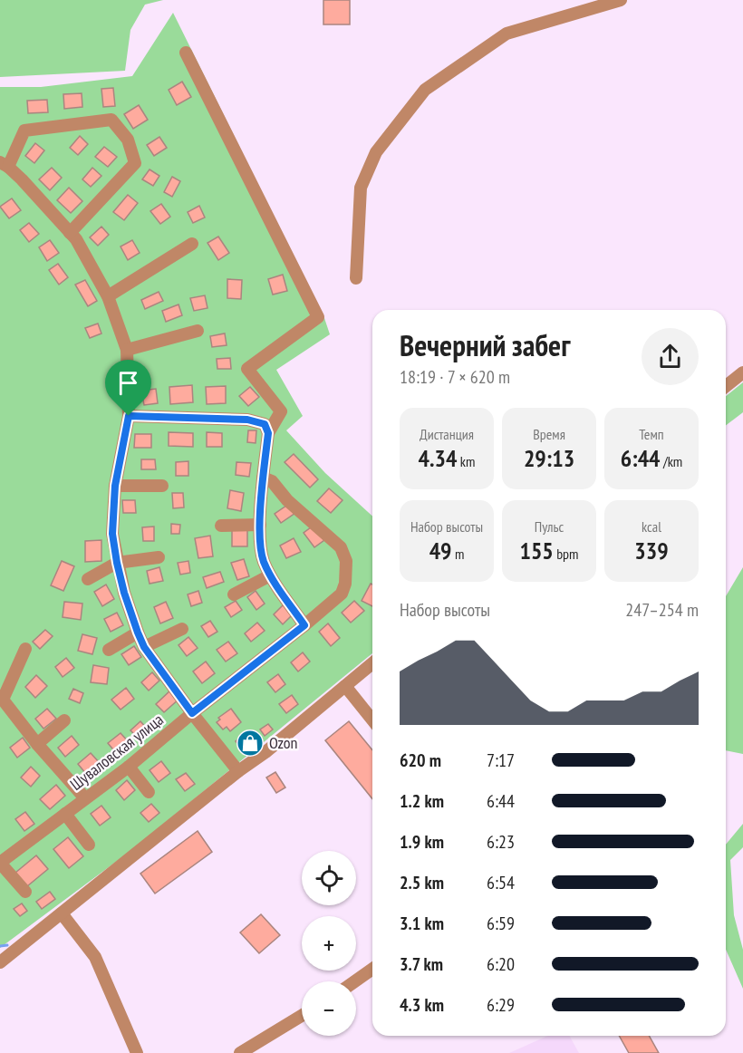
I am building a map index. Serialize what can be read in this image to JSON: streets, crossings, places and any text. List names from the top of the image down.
{
  "streets": {
    "street": ["Шуваловская улица"]
  },
  "places": {
    "shop": ["Ozon"]
  },
  "page": {
    "heading": ["Вечерний забег", "18:19 · 7 × 620 m"],
    "stats": [
      ["Дистанция", "4.34 km"],
      ["Время", "29:13"],
      ["Темп", "6:44 /km"],
      ["Набор высоты", "49 m"],
      ["Пульс", "155 bpm"],
      ["kcal", "339"]
    ],
    "chart": ["Набор высоты", "247–254 m"],
    "list": [
      {
        "name": "620 m",
        "note": "7:17"
      },
      {
        "name": "1.2 km",
        "note": "6:44"
      },
      {
        "name": "1.9 km",
        "note": "6:23"
      },
      {
        "name": "2.5 km",
        "note": "6:54"
      },
      {
        "name": "3.1 km",
        "note": "6:59"
      },
      {
        "name": "3.7 km",
        "note": "6:20"
      },
      {
        "name": "4.3 km",
        "note": "6:29"
      }
    ],
    "map_buttons": ["+", "−"]
  }
}
